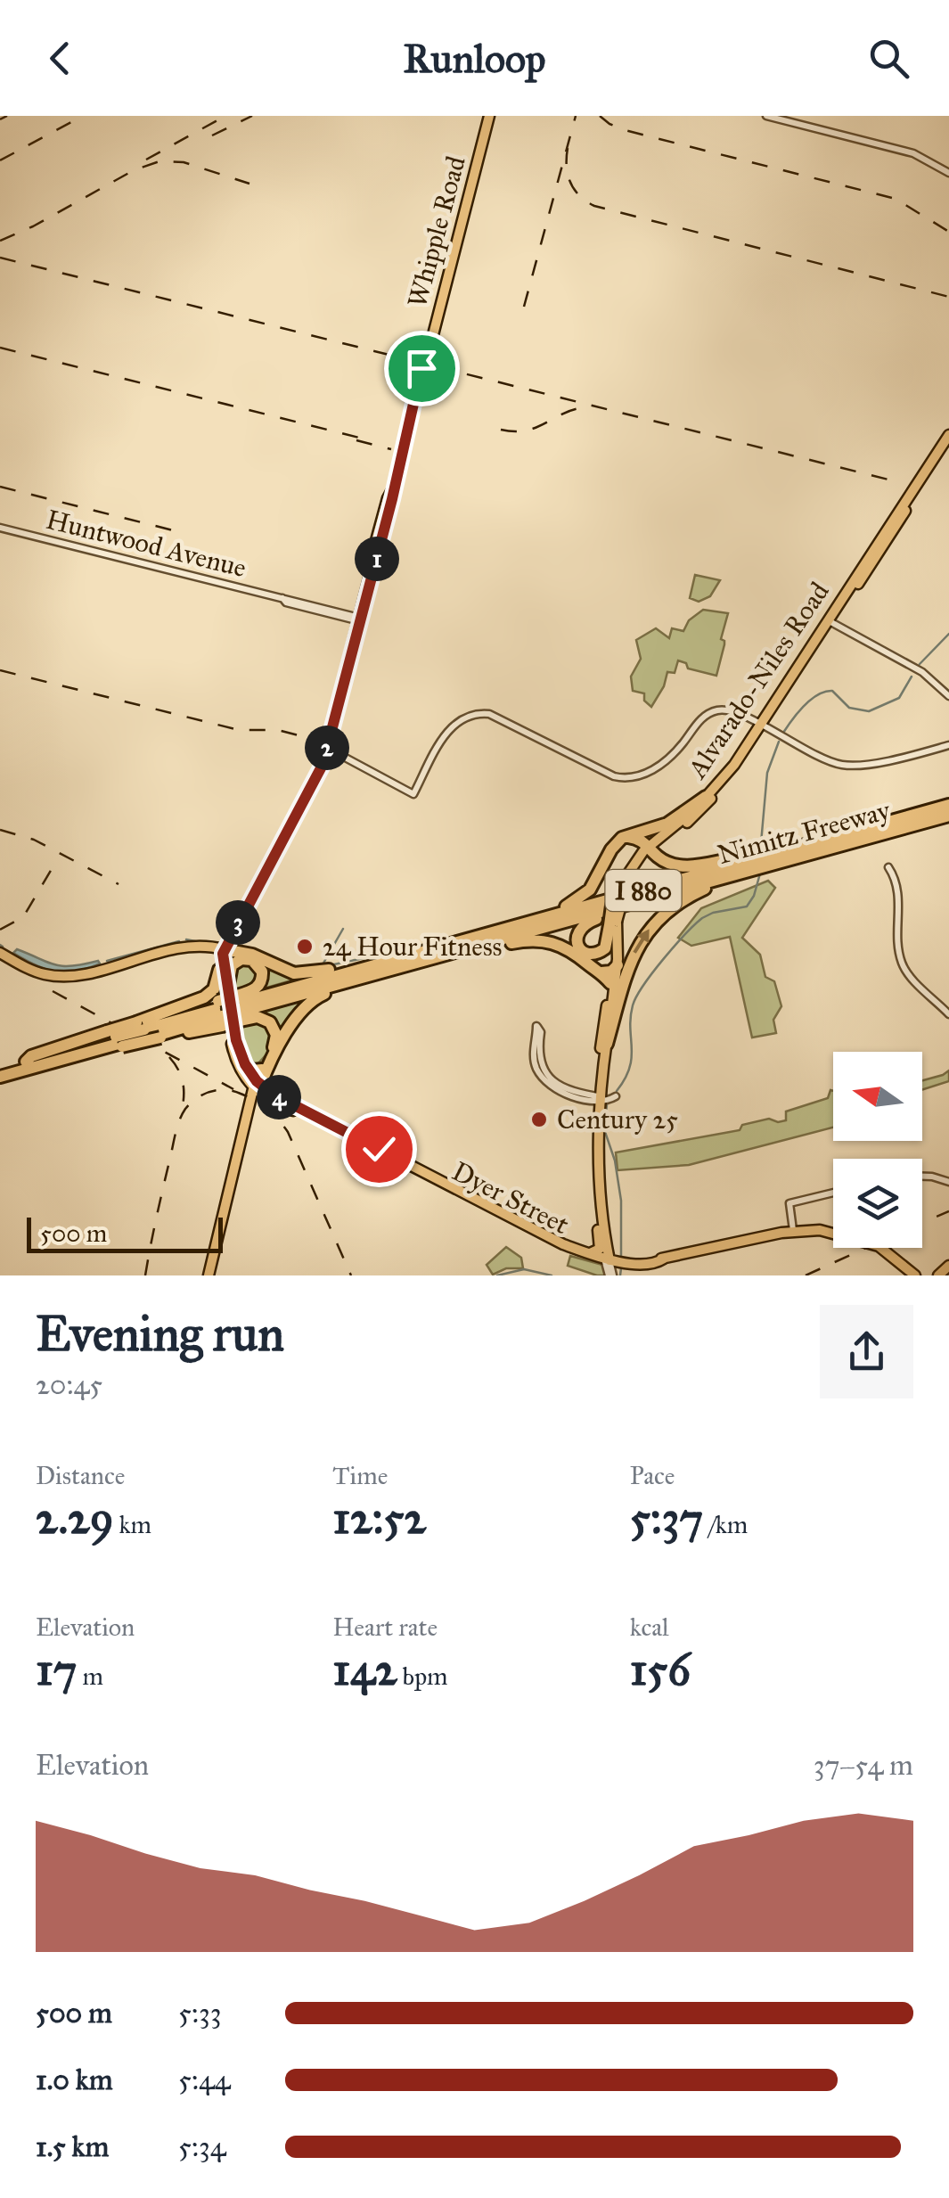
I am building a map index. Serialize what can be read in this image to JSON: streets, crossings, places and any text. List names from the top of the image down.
{
  "streets": {
    "highway": ["Nimitz Freeway", "I 880"],
    "main road": ["Whipple Road", "Alvarado-Niles Road", "Dyer Street"],
    "street": ["Huntwood Avenue"]
  },
  "crossings": [
    ["Whipple Road", "Huntwood Avenue"],
    ["Alvarado-Niles Road", "Dyer Street"]
  ],
  "places": ["24 Hour Fitness", "Century 25"],
  "scale_bar": "500 m",
  "north": "left",
  "page": {
    "header": "Runloop",
    "pins": [
      "1",
      "2",
      "3",
      "4"
    ],
    "scale": "500 m",
    "heading": ["Evening run", "20:45"],
    "stats": [
      ["Distance", "2.29 km"],
      ["Time", "12:52"],
      ["Pace", "5:37 /km"],
      ["Elevation", "17 m"],
      ["Heart rate", "142 bpm"],
      ["kcal", "156"]
    ],
    "chart": ["Elevation", "37–54 m"],
    "list": [
      {
        "name": "500 m",
        "note": "5:33"
      },
      {
        "name": "1.0 km",
        "note": "5:44"
      },
      {
        "name": "1.5 km",
        "note": "5:34"
      }
    ]
  }
}
